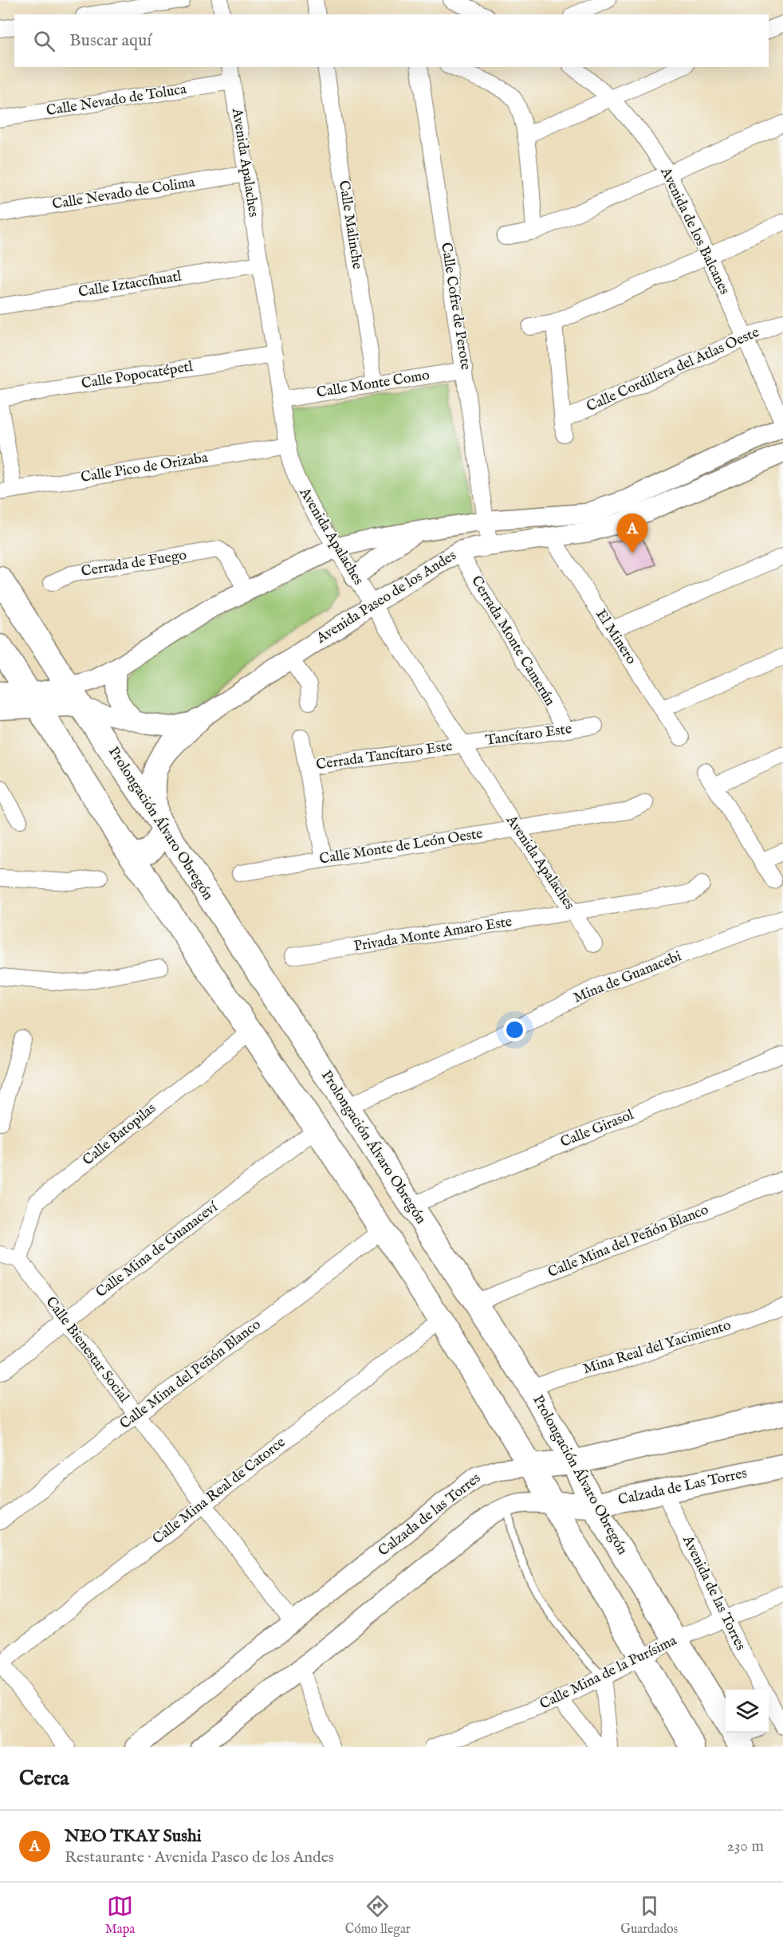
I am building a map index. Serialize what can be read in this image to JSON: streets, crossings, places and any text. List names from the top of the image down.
{
  "streets": {
    "main road": ["Prolongación Álvaro Obregón", "Calzada de Las Torres", "Calzada de las Torres"],
    "street": [
      "Calle Nevado de Toluca",
      "Avenida Apalaches",
      "Calle Nevado de Colima",
      "Calle Malinche",
      "Avenida de los Balcanes",
      "Calle Iztaccíhuatl",
      "Calle Cofre de Perote",
      "Calle Cordillera del Atlas Oeste",
      "Calle Popocatépetl",
      "Calle Monte Como",
      "Calle Pico de Orizaba",
      "Cerrada de Fuego",
      "Avenida Paseo de los Andes",
      "El Minero",
      "Cerrada Monte Camerún",
      "Tancítaro Este",
      "Cerrada Tancítaro Este",
      "Calle Monte de León Oeste",
      "Privada Monte Amaro Este",
      "Mina de Guanacebi",
      "Calle Girasol",
      "Calle Batopilas",
      "Calle Mina del Peñón Blanco",
      "Calle Mina de Guanaceví",
      "Mina Real del Yacimiento",
      "Calle Bienestar Social",
      "Calle Mina Real de Catorce",
      "Avenida de las Torres",
      "Calle Mina de la Purísima"
    ]
  },
  "crossings": [
    ["Calle Nevado de Toluca", "Avenida Apalaches"],
    ["Avenida Apalaches", "Calle Nevado de Colima"],
    ["Avenida Apalaches", "Calle Iztaccíhuatl"],
    ["Avenida Apalaches", "Calle Popocatépetl"],
    ["Avenida Apalaches", "Calle Monte Como"],
    ["Avenida Apalaches", "Calle Pico de Orizaba"],
    ["Avenida Apalaches", "Avenida Paseo de los Andes"],
    ["Avenida Apalaches", "Tancítaro Este"],
    ["Avenida Apalaches", "Cerrada Tancítaro Este"],
    ["Avenida Apalaches", "Calle Monte de León Oeste"],
    ["Avenida Apalaches", "Privada Monte Amaro Este"],
    ["Calle Malinche", "Calle Monte Como"],
    ["Avenida de los Balcanes", "Calle Cordillera del Atlas Oeste"],
    ["Calle Cofre de Perote", "Calle Monte Como"],
    ["Calle Cofre de Perote", "Avenida Paseo de los Andes"],
    ["Cerrada de Fuego", "Avenida Paseo de los Andes"],
    ["Avenida Paseo de los Andes", "El Minero"],
    ["Avenida Paseo de los Andes", "Cerrada Monte Camerún"],
    ["Avenida Paseo de los Andes", "Prolongación Álvaro Obregón"],
    ["Cerrada Monte Camerún", "Tancítaro Este"],
    ["Tancítaro Este", "Cerrada Tancítaro Este"],
    ["Prolongación Álvaro Obregón", "Mina de Guanacebi"],
    ["Prolongación Álvaro Obregón", "Calle Girasol"],
    ["Prolongación Álvaro Obregón", "Calle Mina del Peñón Blanco"],
    ["Prolongación Álvaro Obregón", "Mina Real del Yacimiento"],
    ["Prolongación Álvaro Obregón", "Calzada de Las Torres"],
    ["Prolongación Álvaro Obregón", "Calzada de las Torres"],
    ["Prolongación Álvaro Obregón", "Calle Mina de la Purísima"],
    ["Calle Batopilas", "Calle Bienestar Social"],
    ["Calle Mina del Peñón Blanco", "Calle Bienestar Social"],
    ["Calle Mina de Guanaceví", "Calle Bienestar Social"],
    ["Calle Bienestar Social", "Calle Mina Real de Catorce"],
    ["Calle Bienestar Social", "Calzada de las Torres"],
    ["Calzada de Las Torres", "Avenida de las Torres"],
    ["Avenida de las Torres", "Calle Mina de la Purísima"]
  ],
  "page": {
    "search": "Buscar aquí",
    "pins": "A",
    "heading": "Cerca",
    "list": [
      {
        "mark": "A",
        "name": "NEO TKAY Sushi",
        "note": "Restaurante · Avenida Paseo de los Andes",
        "value": "230 m"
      }
    ],
    "nav": ["Mapa", "Cómo llegar", "Guardados"]
  }
}
